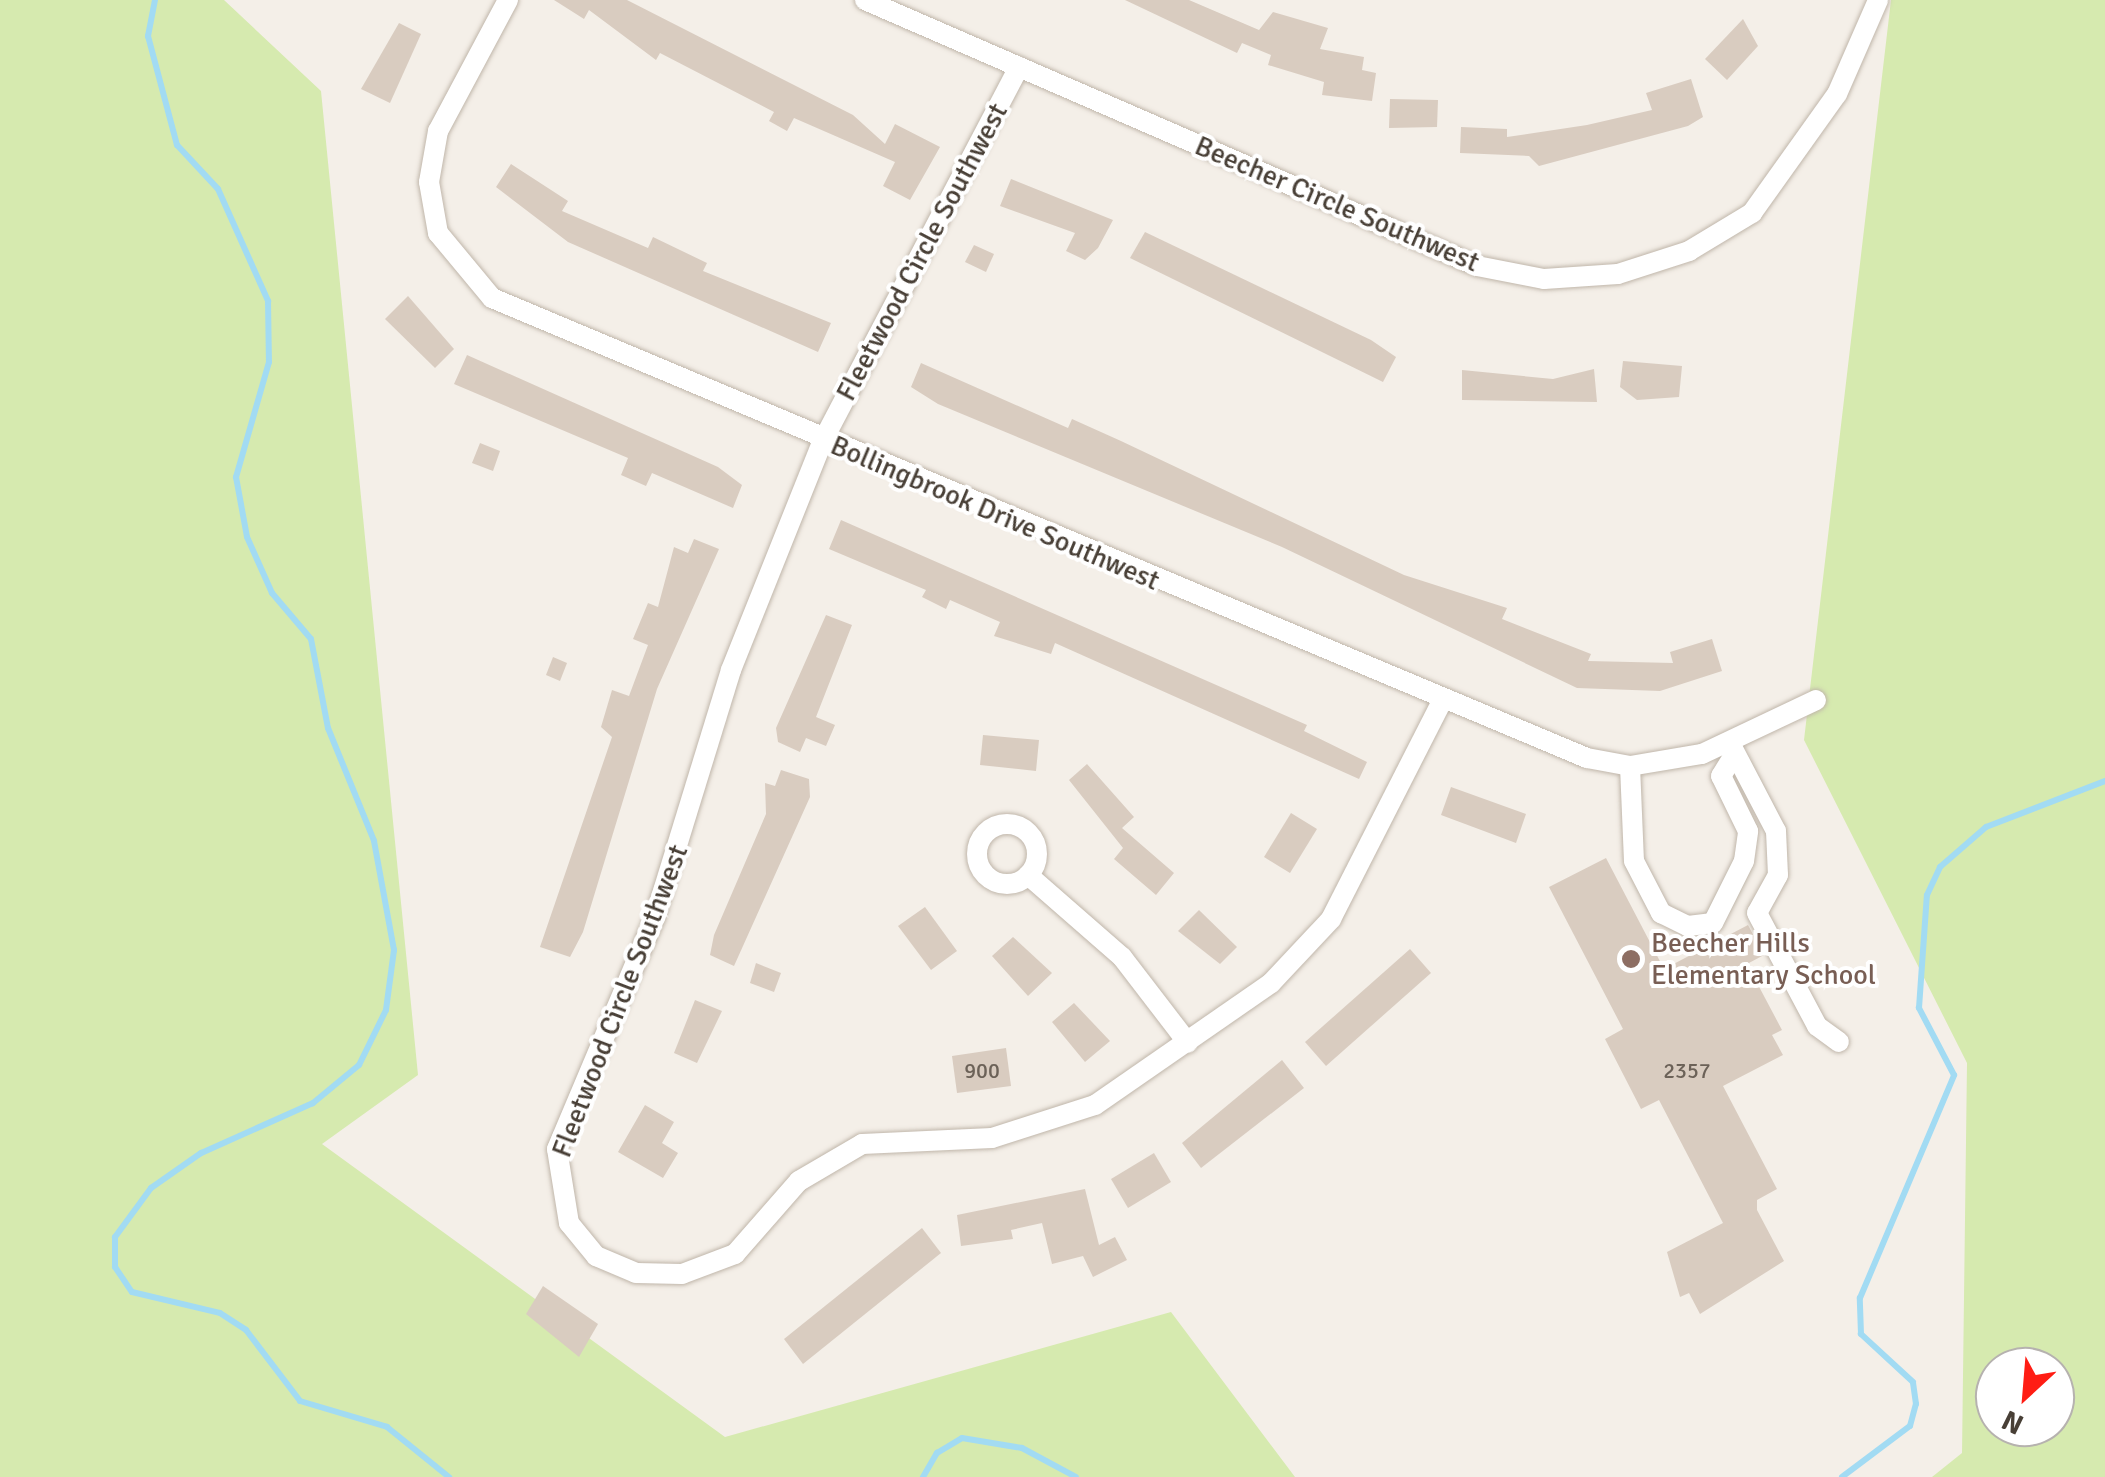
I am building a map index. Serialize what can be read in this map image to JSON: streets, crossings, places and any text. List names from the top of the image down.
{
  "streets": {
    "street": ["Beecher Circle Southwest", "Fleetwood Circle Southwest", "Bollingbrook Drive Southwest"]
  },
  "crossings": [
    ["Beecher Circle Southwest", "Fleetwood Circle Southwest"],
    ["Fleetwood Circle Southwest", "Bollingbrook Drive Southwest"]
  ],
  "places": ["Beecher Hills Elementary School"],
  "house_numbers": ["900", "2357"],
  "north": "bottom left"
}
